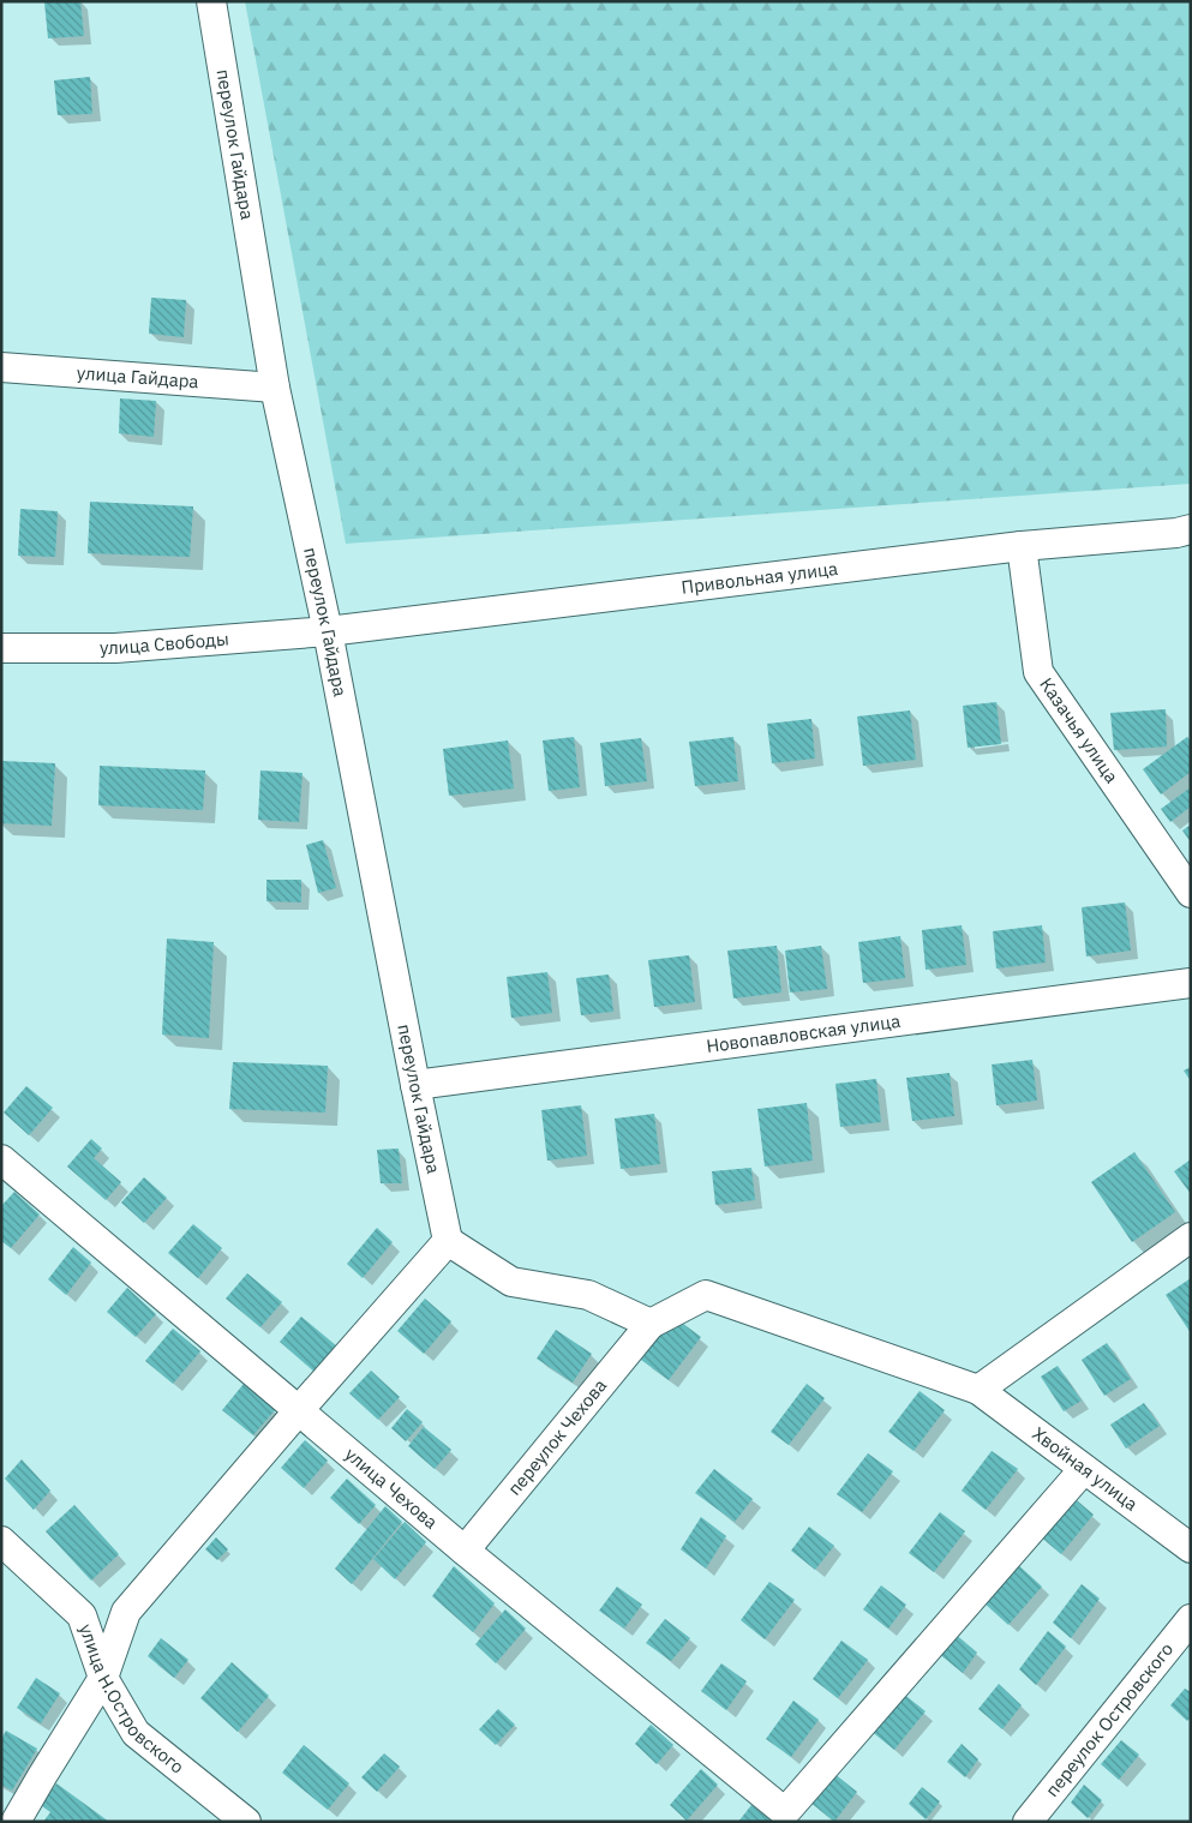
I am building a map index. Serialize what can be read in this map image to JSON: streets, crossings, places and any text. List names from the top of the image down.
{
  "streets": {
    "street": [
      "переулок Гайдара",
      "улица Гайдара",
      "Привольная улица",
      "улица Свободы",
      "Казачья улица",
      "Новопавловская улица",
      "переулок Чехова",
      "Хвойная улица",
      "улица Чехова",
      "улица Н.Островского",
      "переулок Островского"
    ]
  },
  "crossings": [
    ["переулок Гайдара", "улица Гайдара"],
    ["переулок Гайдара", "Привольная улица"],
    ["переулок Гайдара", "улица Свободы"],
    ["переулок Гайдара", "Новопавловская улица"],
    ["Привольная улица", "улица Свободы"],
    ["Привольная улица", "Казачья улица"],
    ["переулок Чехова", "Хвойная улица"],
    ["переулок Чехова", "улица Чехова"],
    ["Хвойная улица", "улица Чехова"]
  ]
}
